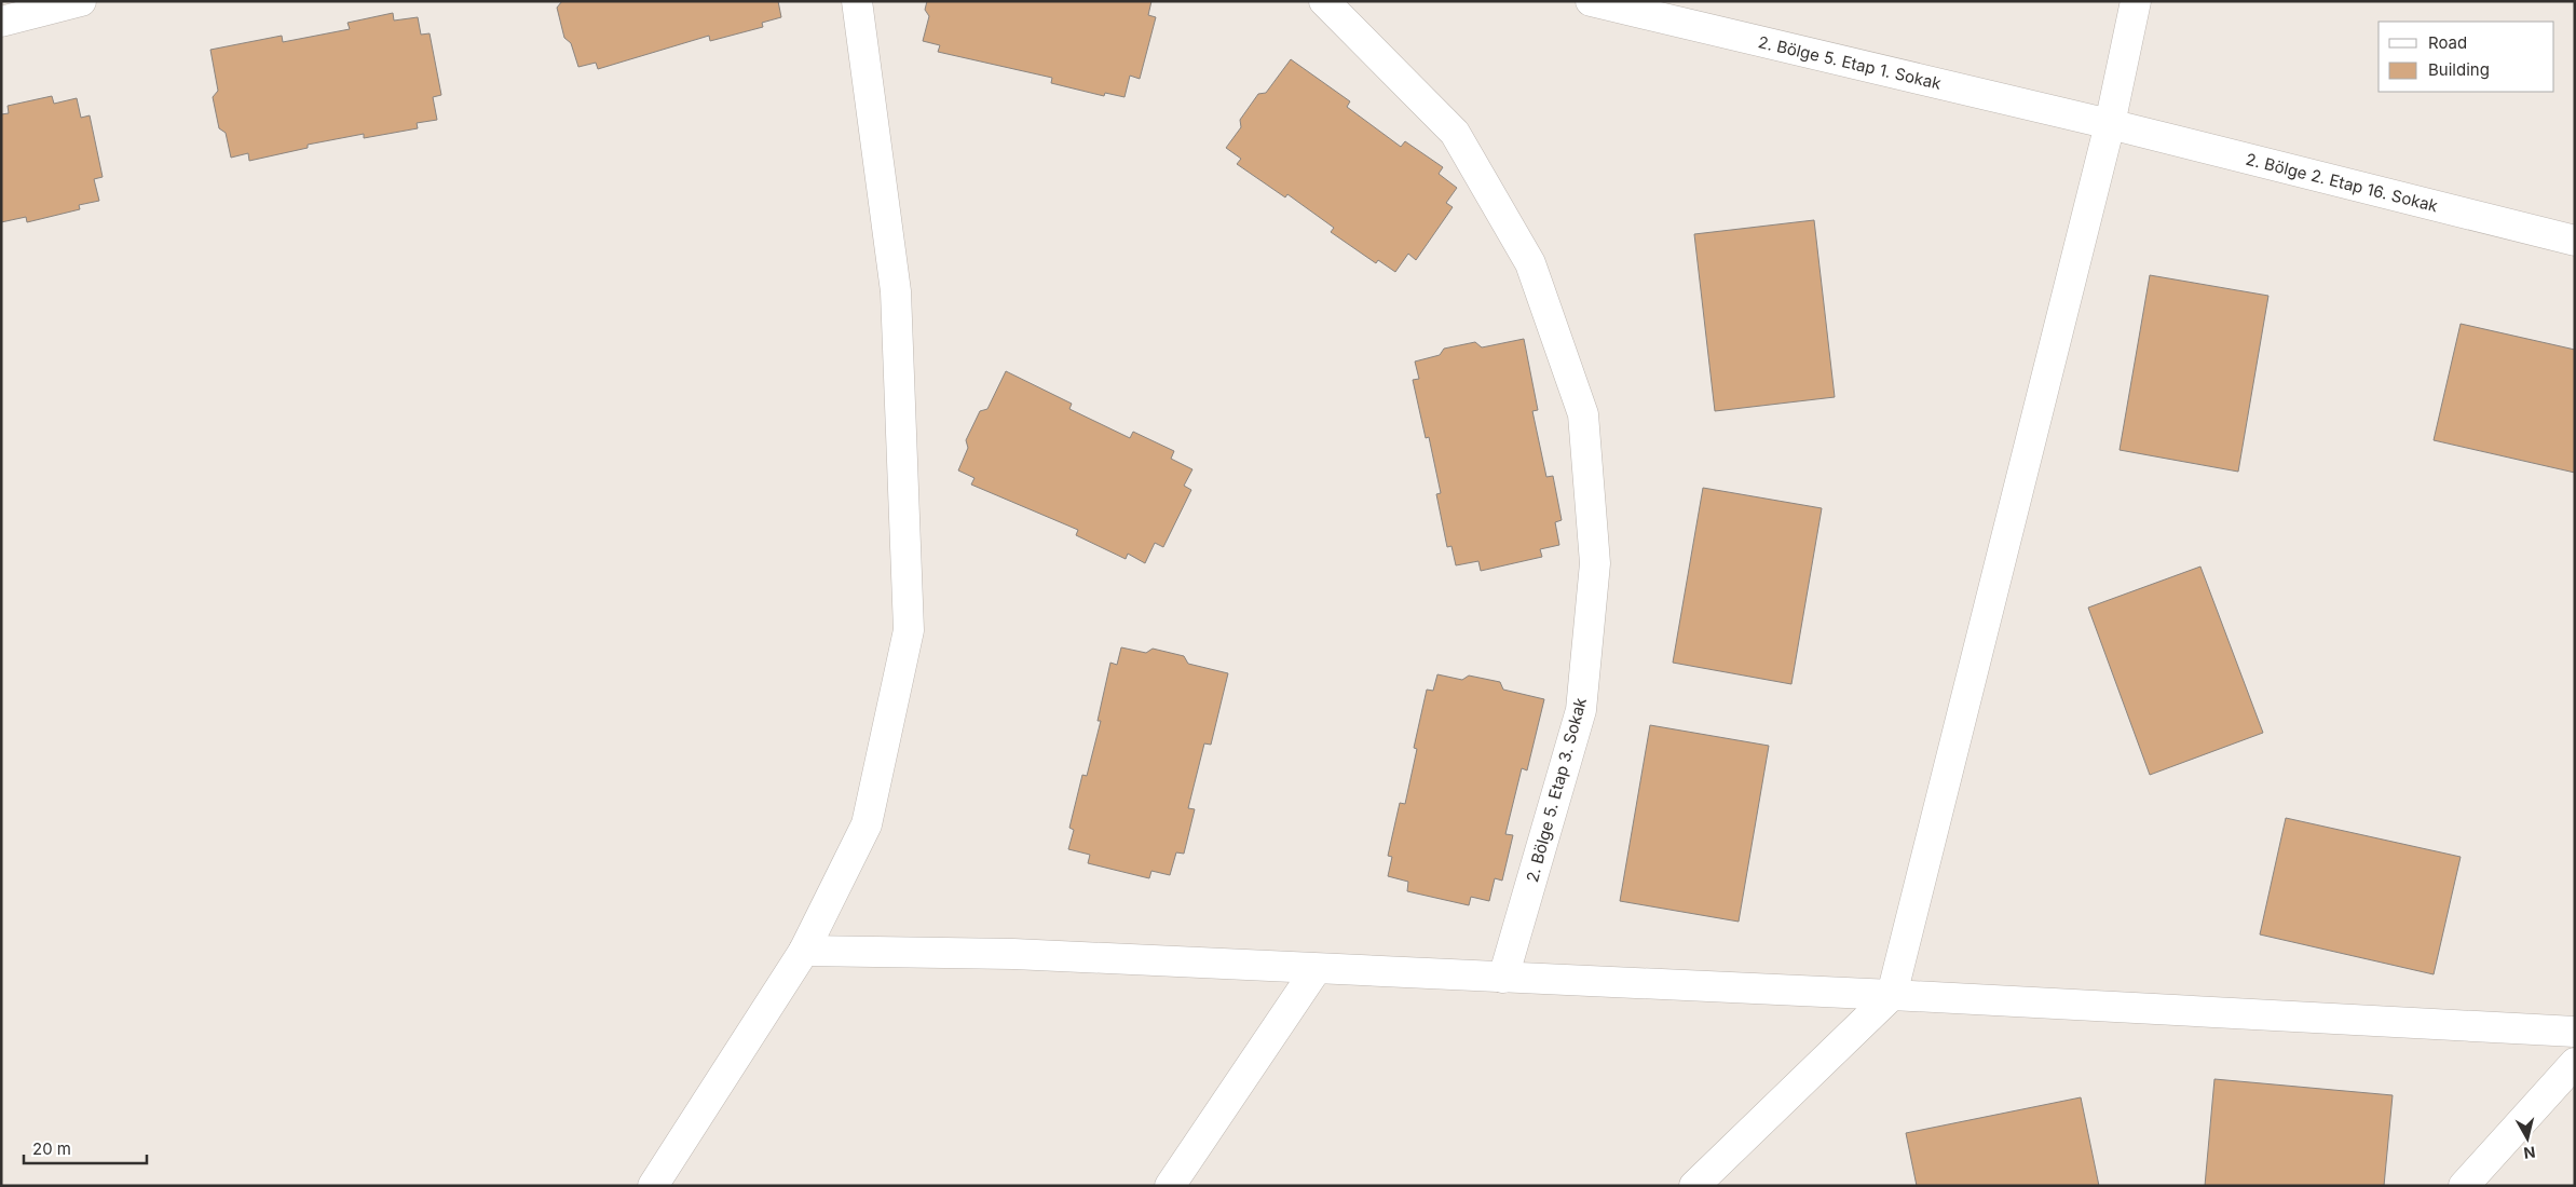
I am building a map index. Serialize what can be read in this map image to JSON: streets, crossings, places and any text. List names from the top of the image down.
{
  "streets": {
    "street": ["2. Bölge 5. Etap 1. Sokak", "2. Bölge 2. Etap 16. Sokak", "2. Bölge 5. Etap 3. Sokak"]
  },
  "crossings": [
    ["2. Bölge 5. Etap 1. Sokak", "2. Bölge 2. Etap 16. Sokak"]
  ],
  "legend": ["Road", "Building"],
  "scale_bar": "20 m",
  "north": "bottom"
}
